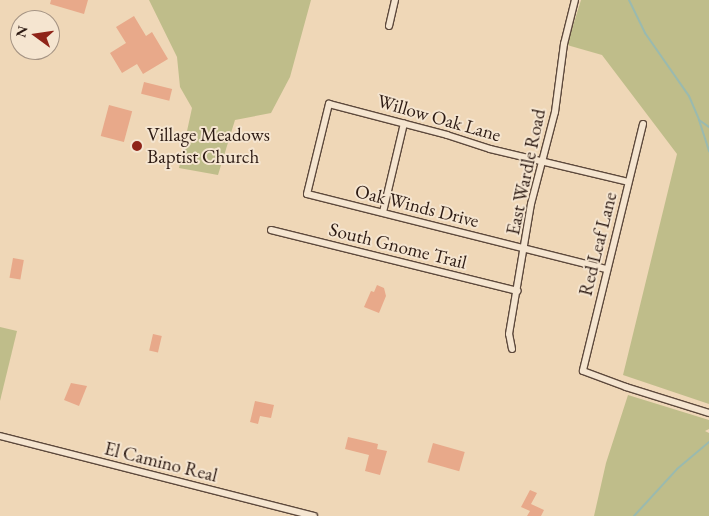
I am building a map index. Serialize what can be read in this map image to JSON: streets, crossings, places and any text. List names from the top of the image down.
{
  "streets": {
    "street": [
      "Willow Oak Lane",
      "East Wardle Road",
      "Oak Winds Drive",
      "Red Leaf Lane",
      "South Gnome Trail",
      "El Camino Real"
    ]
  },
  "crossings": [
    ["Willow Oak Lane", "East Wardle Road"],
    ["Willow Oak Lane", "Oak Winds Drive"],
    ["Willow Oak Lane", "Red Leaf Lane"],
    ["East Wardle Road", "Oak Winds Drive"],
    ["East Wardle Road", "South Gnome Trail"],
    ["Oak Winds Drive", "Red Leaf Lane"]
  ],
  "places": ["Village Meadows Baptist Church"],
  "north": "left"
}
